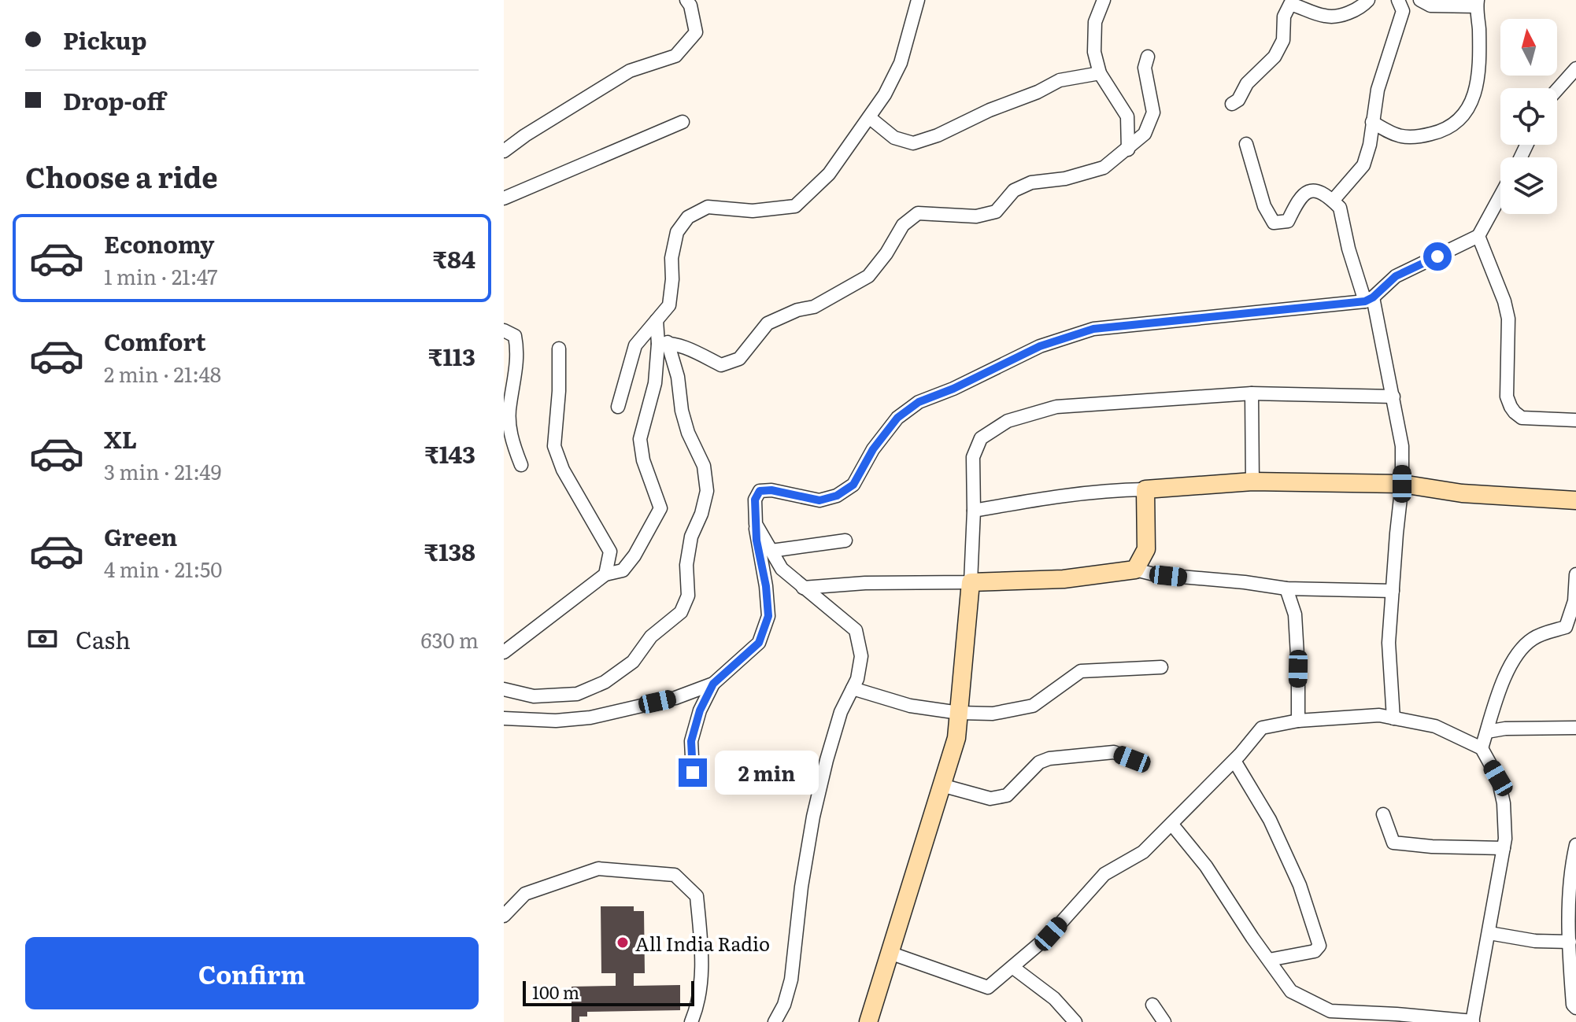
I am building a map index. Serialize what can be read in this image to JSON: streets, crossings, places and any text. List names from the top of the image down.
{
  "places": ["All India Radio"],
  "scale_bar": "100 m",
  "north": "top",
  "page": {
    "banner": ["Pickup", "Drop-off"],
    "heading": "Choose a ride",
    "list": [
      {
        "name": "Economy",
        "note": "1 min · 21:47",
        "value": "₹84"
      },
      {
        "name": "Comfort",
        "note": "2 min · 21:48",
        "value": "₹113"
      },
      {
        "name": "XL",
        "note": "3 min · 21:49",
        "value": "₹143"
      },
      {
        "name": "Green",
        "note": "4 min · 21:50",
        "value": "₹138"
      }
    ],
    "pay": ["Cash", "630 m"],
    "bubble": "2 min",
    "buttons": "Confirm",
    "scale": "100 m"
  }
}
